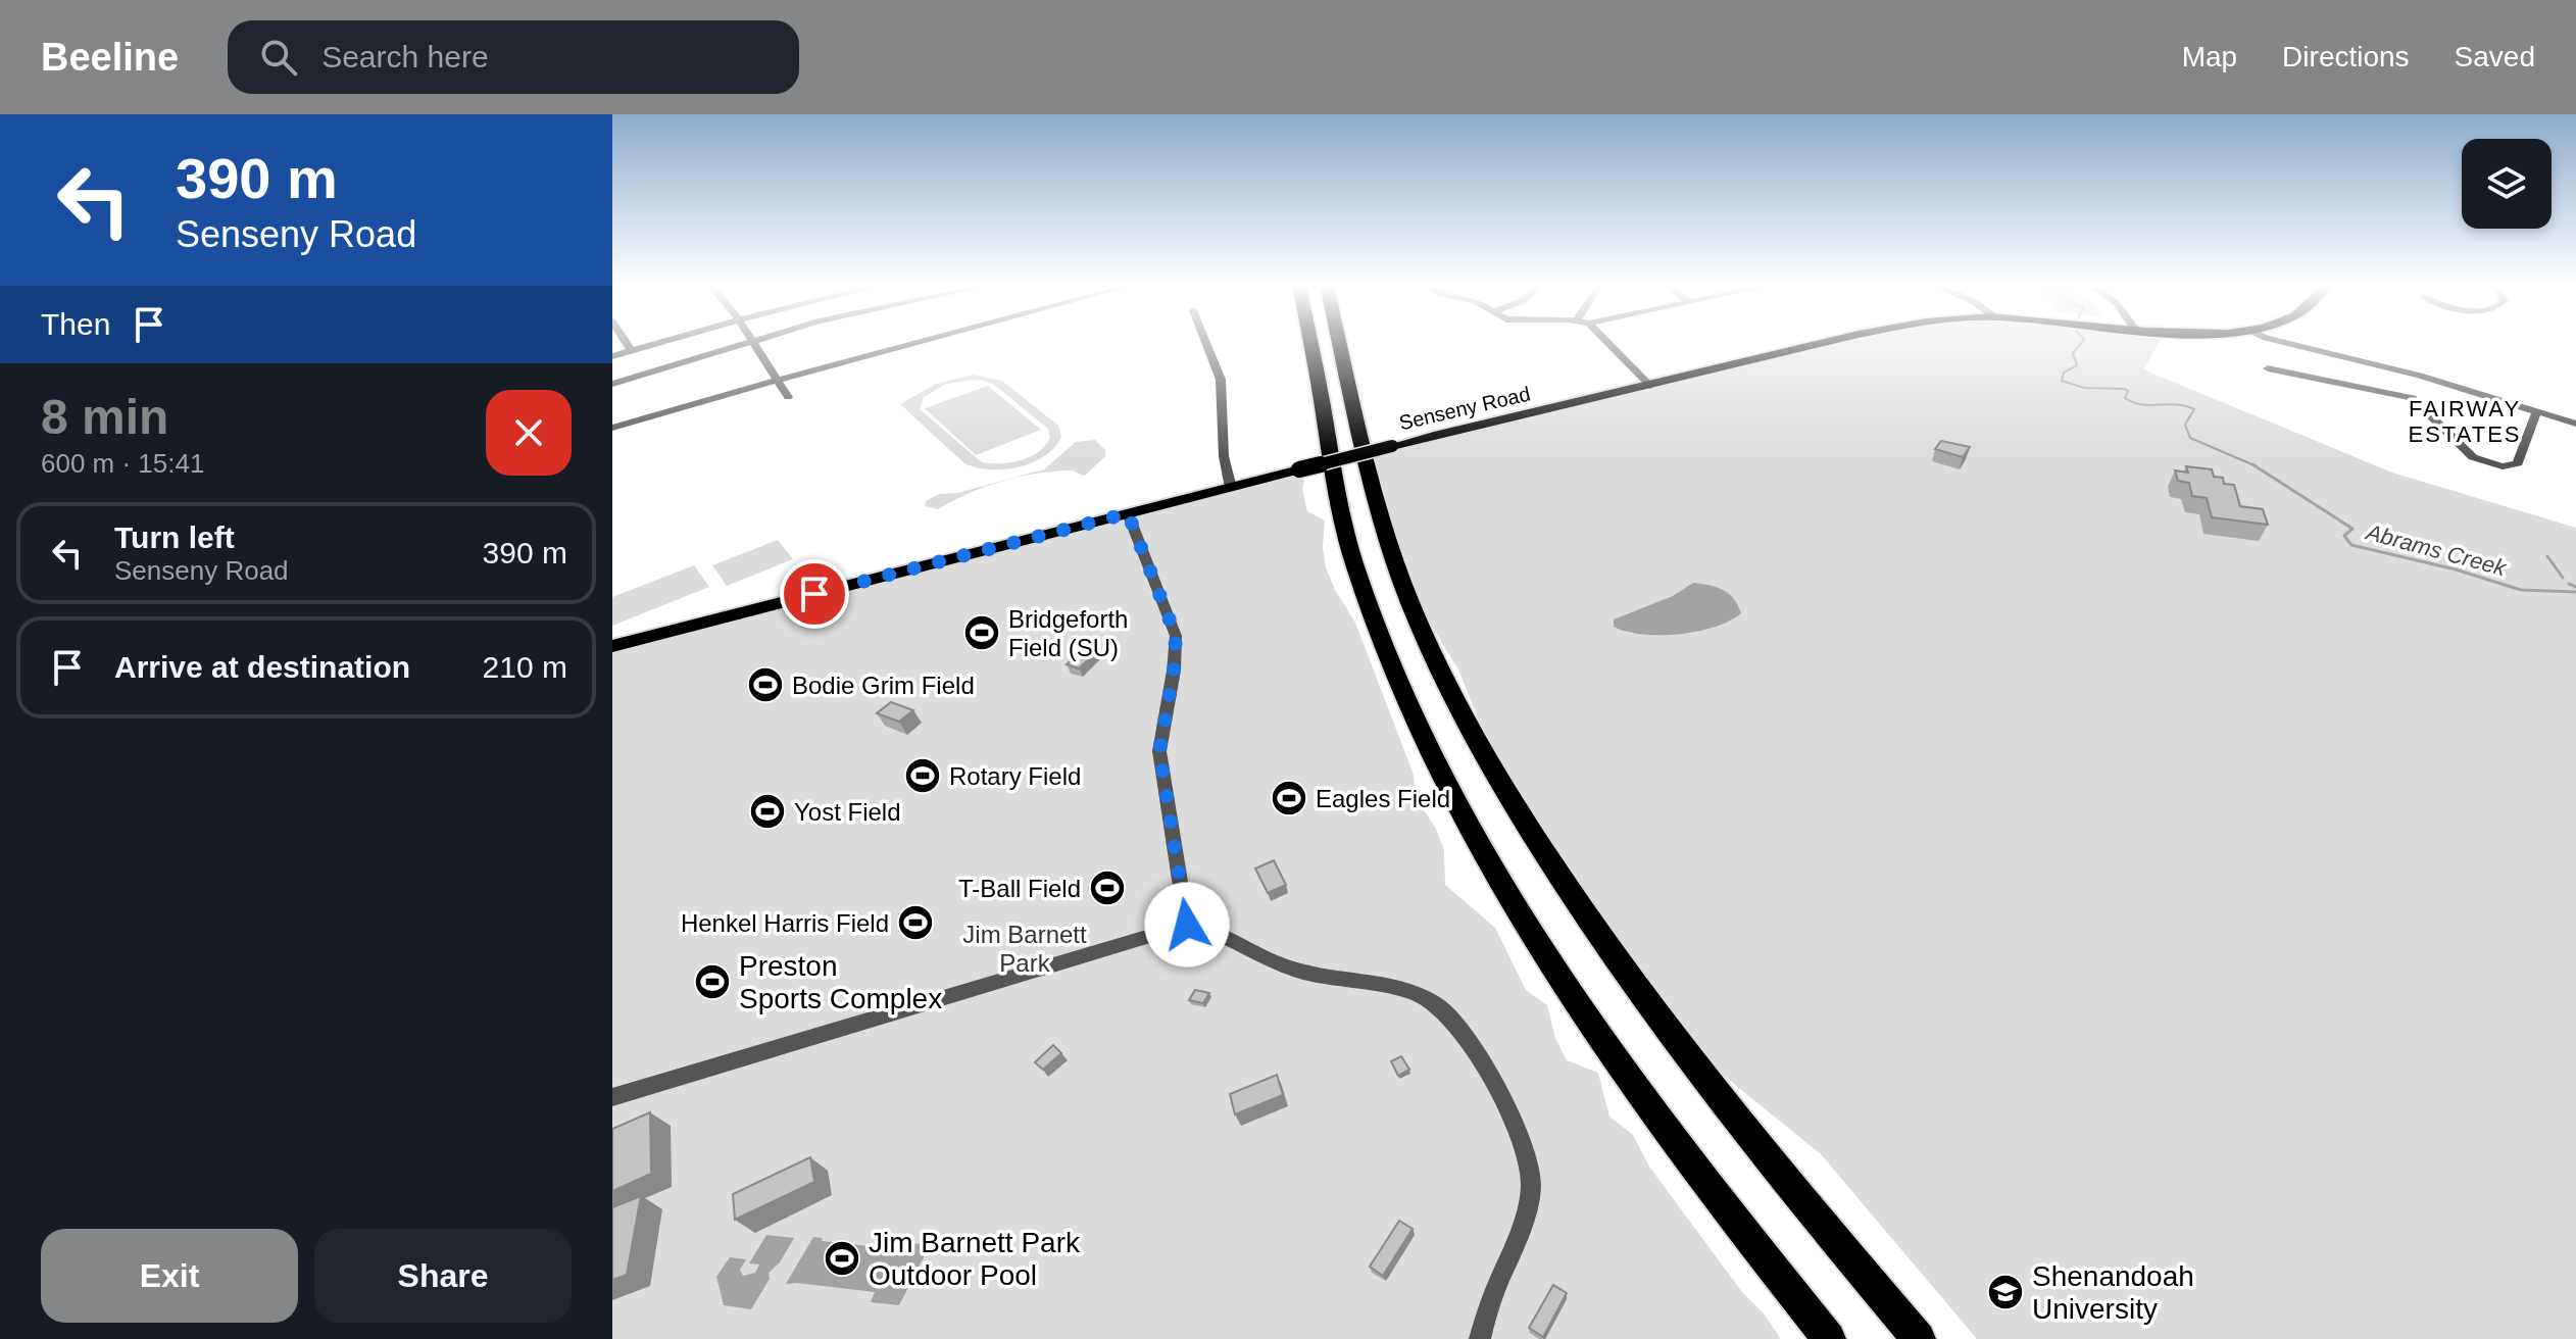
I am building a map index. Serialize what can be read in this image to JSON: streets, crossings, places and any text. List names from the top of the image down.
{
  "streets": {
    "main road": ["Senseny Road"]
  },
  "districts": ["FAIRWAY ESTATES"],
  "water": ["Abrams Creek"],
  "parks": ["Jim Barnett Park"],
  "places": {
    "sports": [
      "Bridgeforth Field (SU)",
      "Bodie Grim Field",
      "Rotary Field",
      "Eagles Field",
      "Yost Field",
      "T-Ball Field",
      "Henkel Harris Field",
      "Preston Sports Complex",
      "Jim Barnett Park Outdoor Pool"
    ],
    "school or university": ["Shenandoah University"]
  },
  "page": {
    "header": "Beeline",
    "search": "Search here",
    "nav": ["Map", "Directions", "Saved"],
    "turn": ["390 m", "Senseny Road"],
    "then": "Then",
    "heading": ["8 min", "600 m · 15:41"],
    "list": [
      {
        "name": "Turn left",
        "note": "Senseny Road",
        "value": "390 m"
      },
      {
        "name": "Arrive at destination",
        "value": "210 m"
      }
    ],
    "buttons": ["Exit", "Share"]
  }
}
